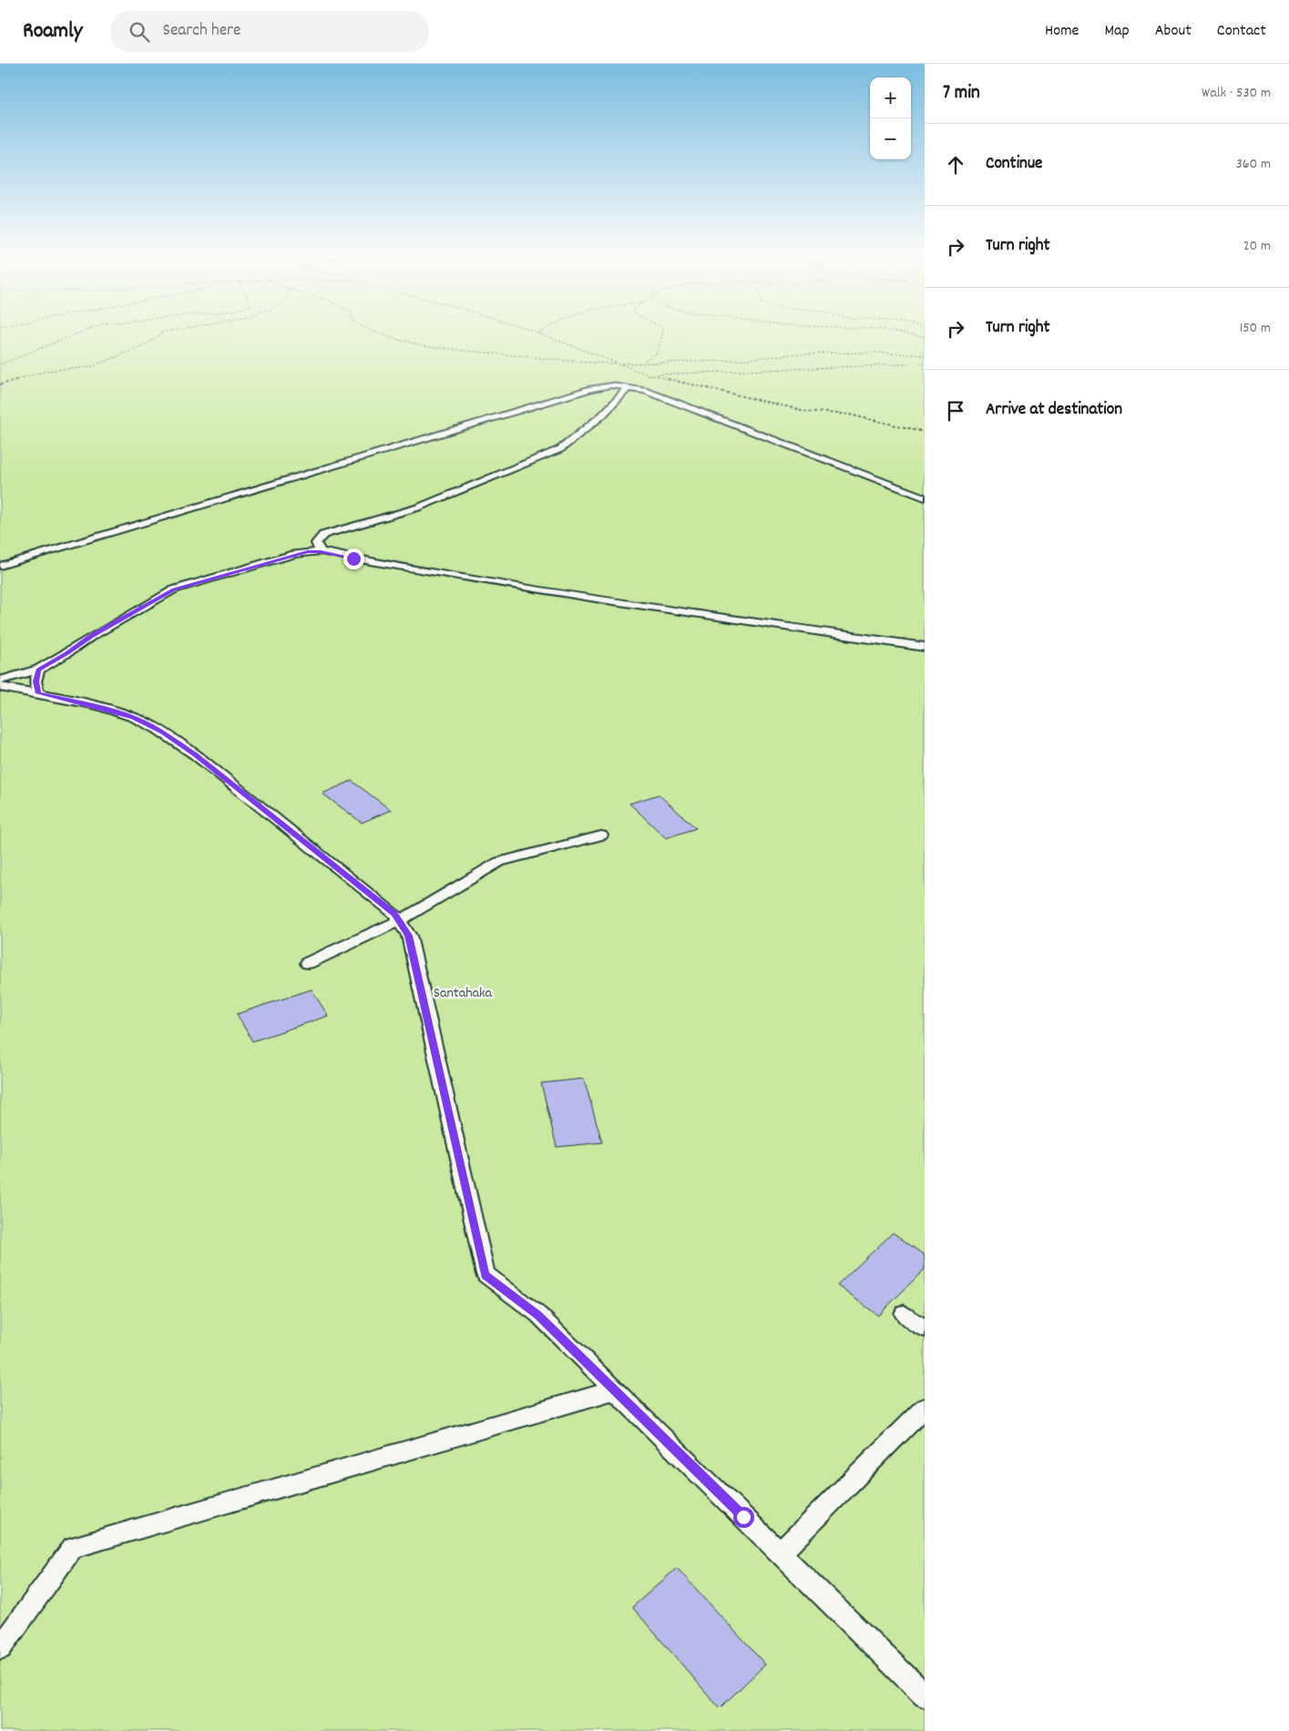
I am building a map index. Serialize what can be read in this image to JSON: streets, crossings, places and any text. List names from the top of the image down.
{
  "parks": ["Santahaka"],
  "page": {
    "header": "Roamly",
    "search": "Search here",
    "nav": [
      "Home",
      "Map",
      "About",
      "Contact"
    ],
    "heading": ["7 min", "Walk · 530 m"],
    "map_buttons": ["+", "−"],
    "list": [
      ["Continue", "360 m"],
      ["Turn right", "20 m"],
      ["Turn right", "150 m"],
      "Arrive at destination"
    ]
  }
}
